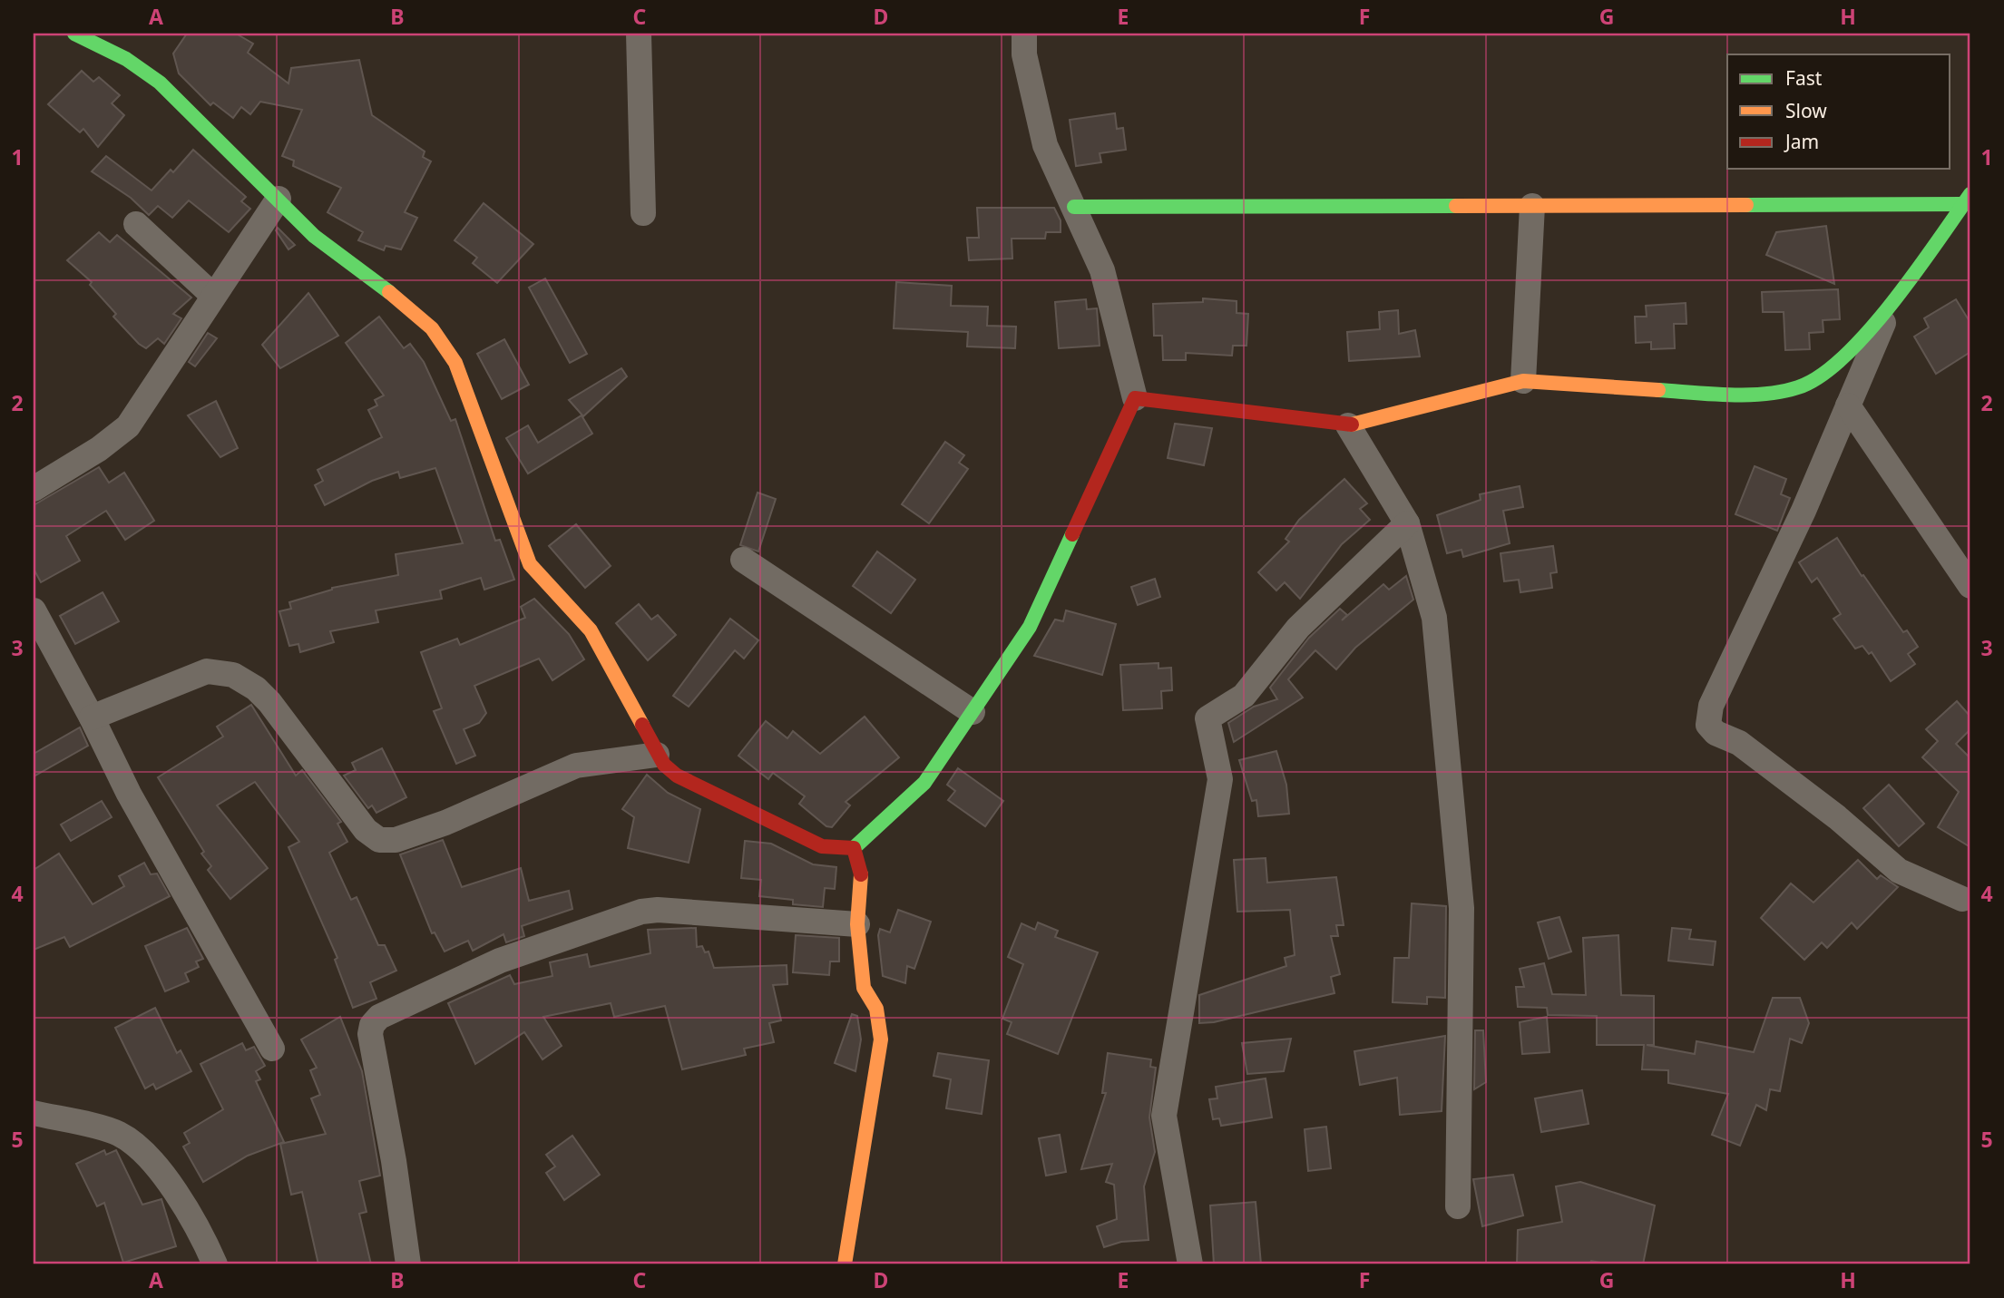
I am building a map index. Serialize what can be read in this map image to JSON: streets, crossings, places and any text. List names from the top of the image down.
{
  "legend": ["Fast", "Slow", "Jam"],
  "grid": {
    "columns": [
      "A",
      "B",
      "C",
      "D",
      "E",
      "F",
      "G",
      "H"
    ],
    "rows": [
      "1",
      "2",
      "3",
      "4",
      "5"
    ]
  }
}
